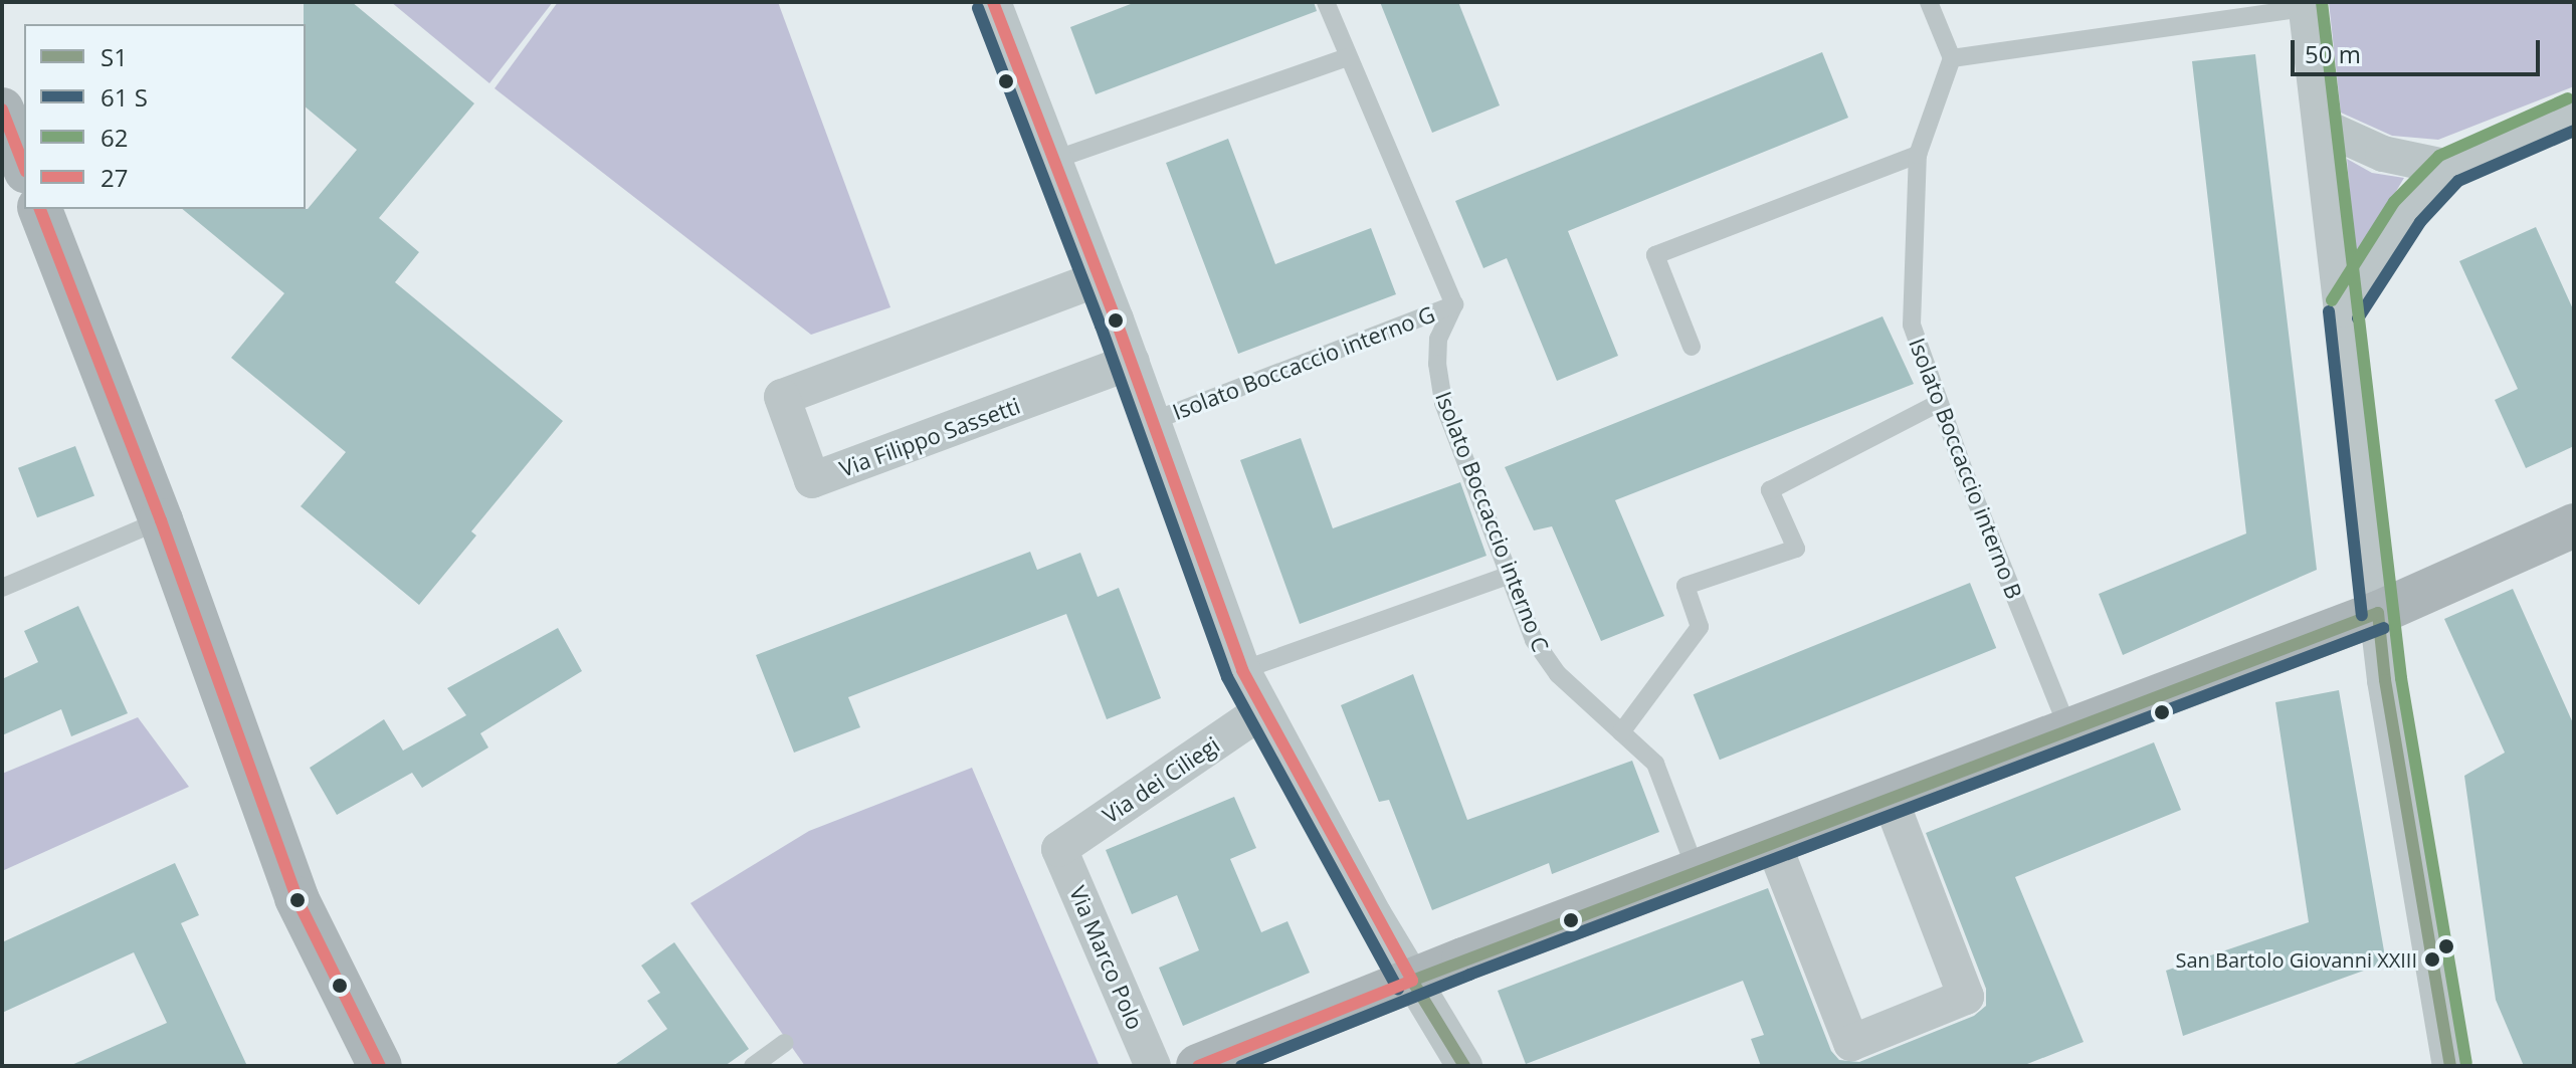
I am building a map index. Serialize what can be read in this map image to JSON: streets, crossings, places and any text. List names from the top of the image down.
{
  "streets": {
    "street": ["Via Filippo Sassetti", "Via dei Ciliegi", "Via Marco Polo"],
    "lane": ["Isolato Boccaccio interno G", "Isolato Boccaccio interno B", "Isolato Boccaccio interno C"]
  },
  "crossings": [
    ["Isolato Boccaccio interno G", "Isolato Boccaccio interno C"],
    ["Via dei Ciliegi", "Via Marco Polo"]
  ],
  "places": ["San Bartolo Giovanni XXIII"],
  "lines": ["transit line 62", "transit line 27", "transit line S1"],
  "legend": [
    "S1",
    "61 S",
    "62",
    "27"
  ],
  "scale_bar": "50 m"
}
